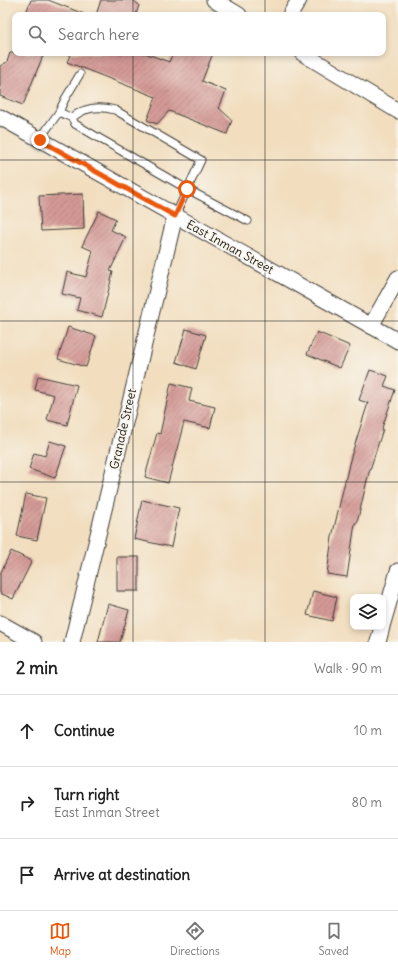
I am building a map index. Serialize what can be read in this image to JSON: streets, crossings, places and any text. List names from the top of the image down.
{
  "streets": {
    "street": ["East Inman Street", "Granade Street"]
  },
  "crossings": [
    ["East Inman Street", "Granade Street"]
  ],
  "page": {
    "search": "Search here",
    "heading": ["2 min", "Walk · 90 m"],
    "list": [
      ["Continue", "10 m"],
      ["Turn right", "East Inman Street", "80 m"],
      "Arrive at destination"
    ],
    "nav": ["Map", "Directions", "Saved"]
  }
}
